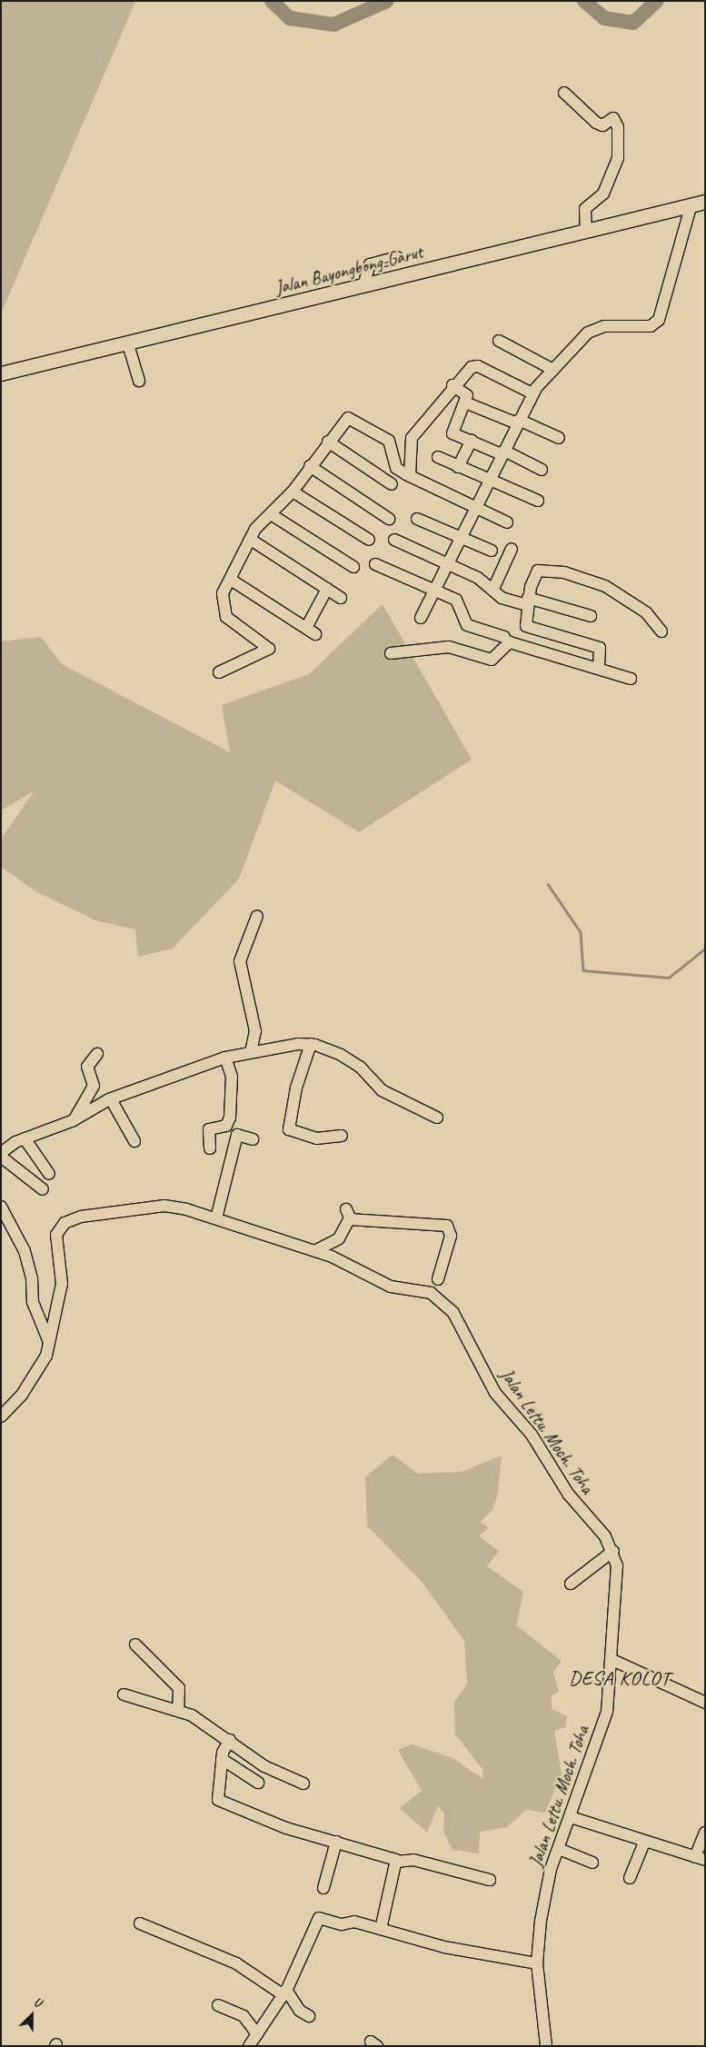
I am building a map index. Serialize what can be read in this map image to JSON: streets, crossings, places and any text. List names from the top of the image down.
{
  "streets": {
    "main road": ["Jalan Bayongbong-Garut"],
    "street": ["Jalan Lettu. Moch. Toha"]
  },
  "districts": ["DESA KOLOT"],
  "north": "top right"
}
